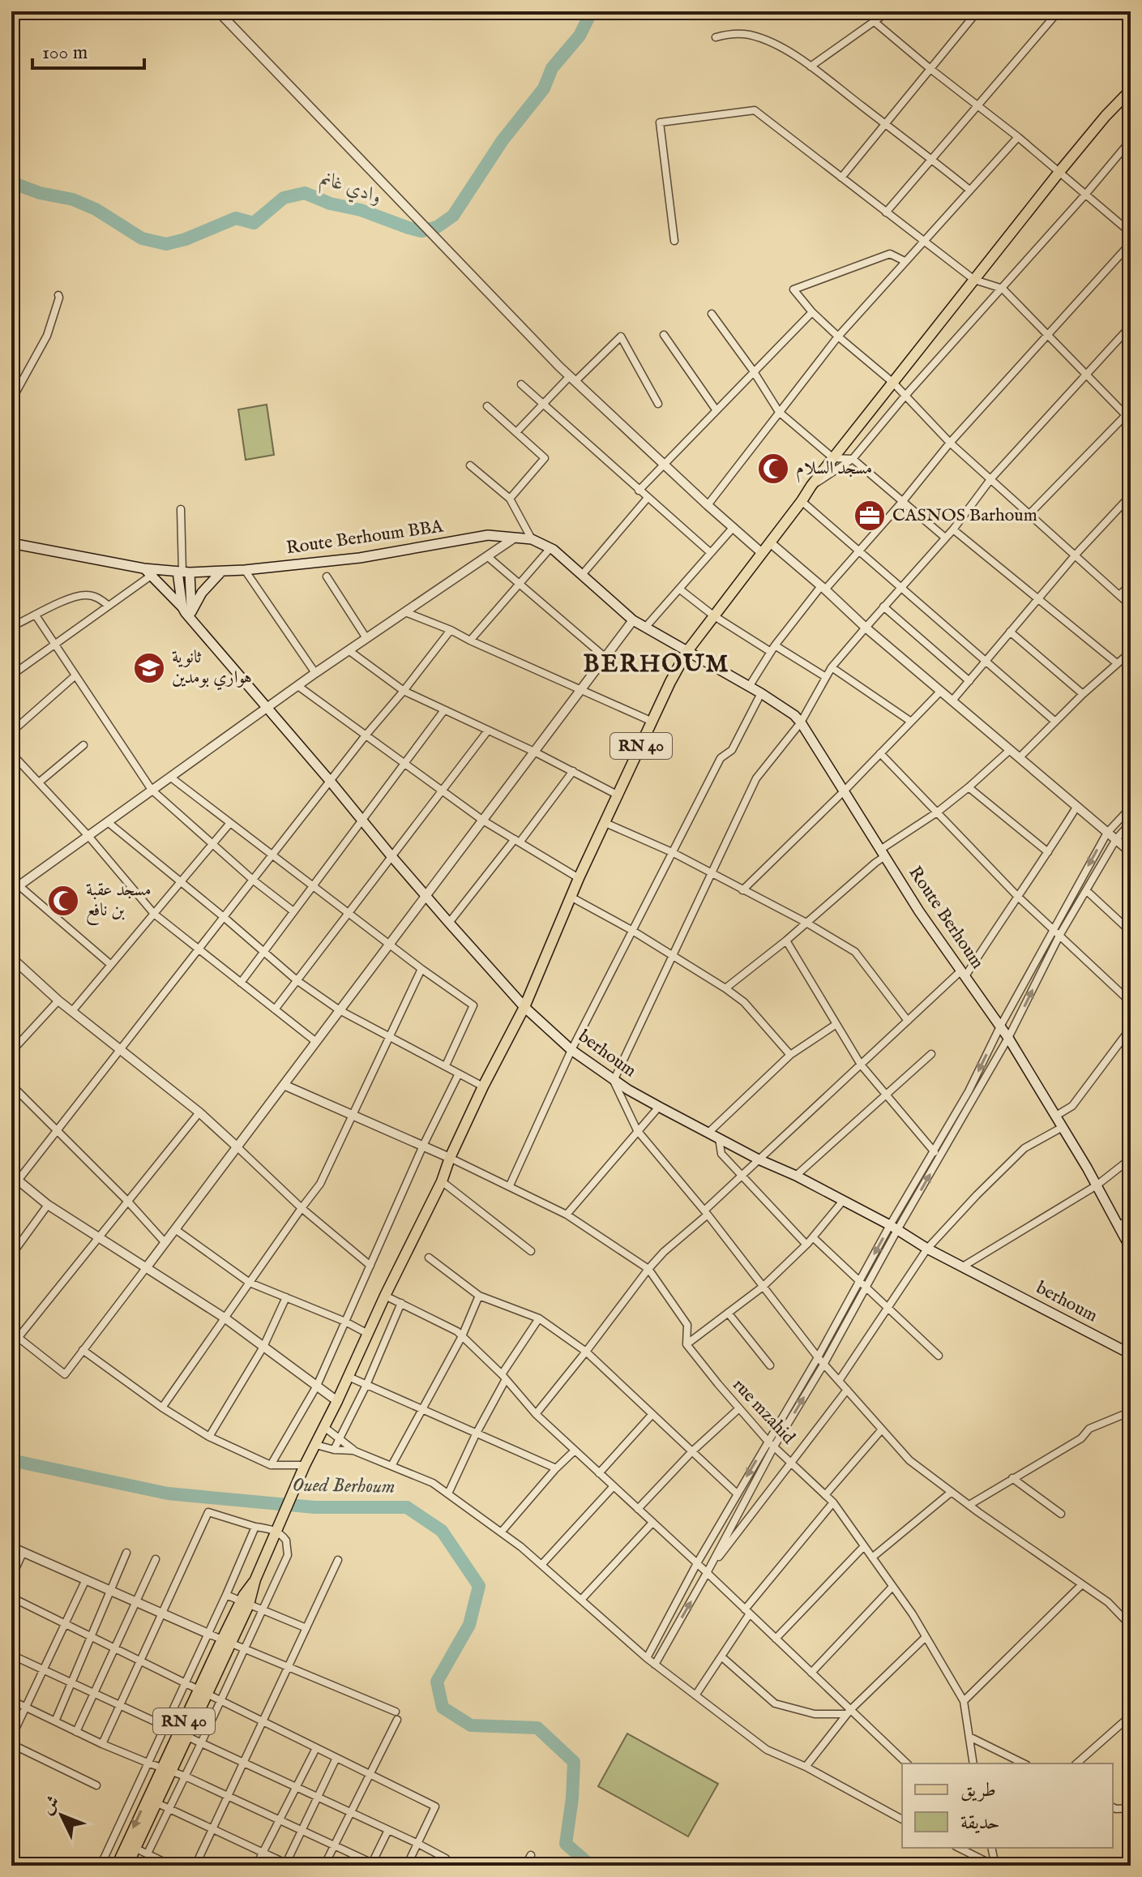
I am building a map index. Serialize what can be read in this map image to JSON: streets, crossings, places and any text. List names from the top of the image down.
{
  "streets": {
    "main road": [
      "Route Berhoum BBA",
      "RN 40",
      "Route Berhoum",
      "berhoum"
    ],
    "street": ["rue mzahid"]
  },
  "crossings": [
    ["Route Berhoum BBA", "RN 40"],
    ["Route Berhoum BBA", "Route Berhoum"],
    ["Route Berhoum BBA", "berhoum"],
    ["RN 40", "Route Berhoum"],
    ["RN 40", "berhoum"],
    ["RN 40", "rue mzahid"]
  ],
  "districts": ["BERHOUM"],
  "water": ["وادي غانم", "Oued Berhoum"],
  "places": {
    "mosque": ["مسجد السلام", "مسجد عقبة بن نافع"],
    "office": ["CASNOS Barhoum"],
    "school or university": ["ثانوية هواري بومدين"]
  },
  "legend": ["طريق", "حديقة"],
  "scale_bar": "100 m",
  "north": "top left"
}
